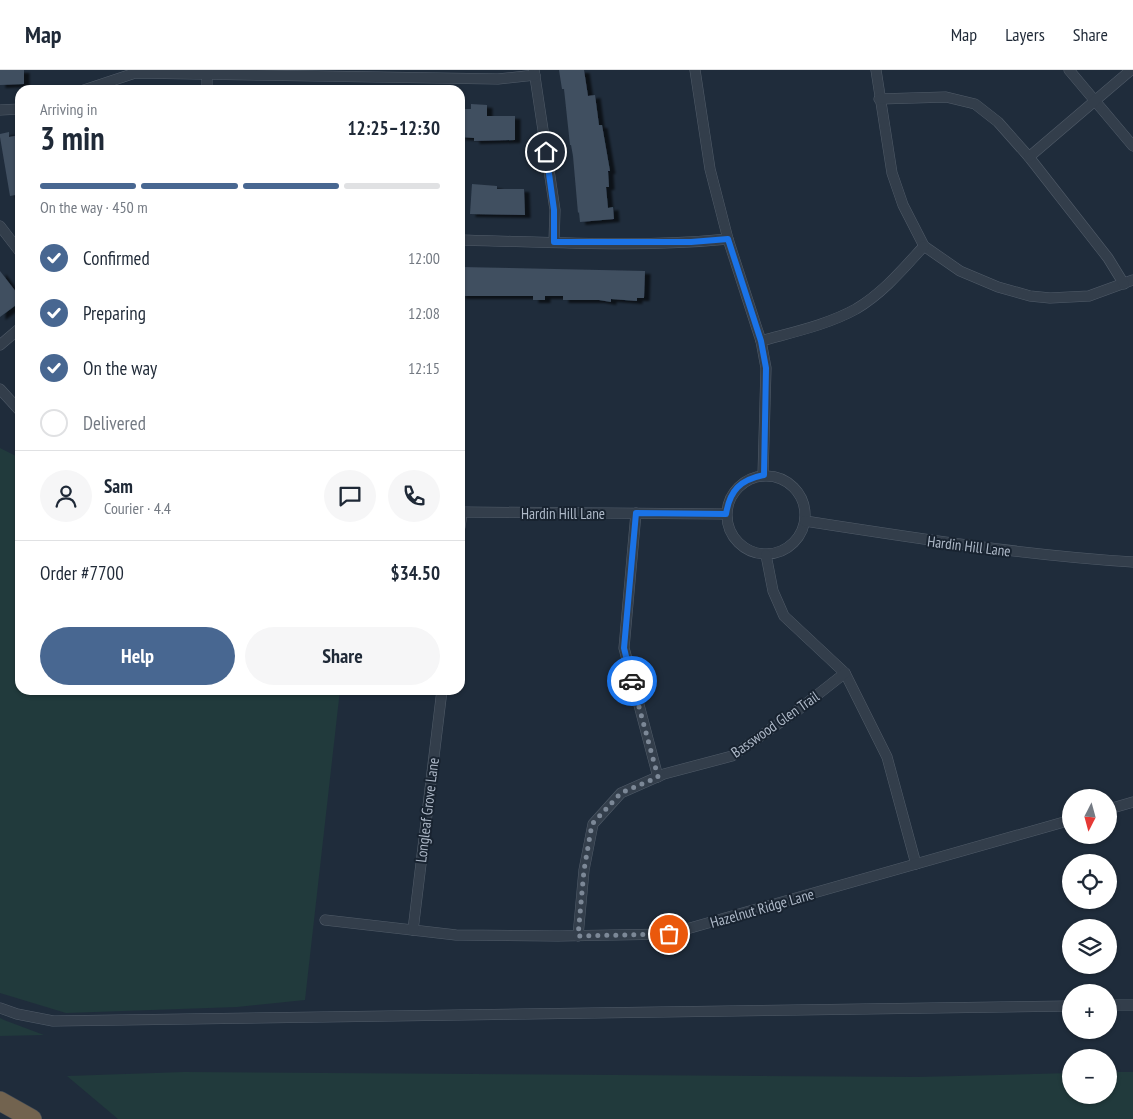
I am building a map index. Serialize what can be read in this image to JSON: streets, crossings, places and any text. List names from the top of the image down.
{
  "streets": {
    "street": [
      "Hardin Hill Lane",
      "Basswood Glen Trail",
      "Longleaf Grove Lane",
      "Hazelnut Ridge Lane"
    ]
  },
  "crossings": [
    ["Basswood Glen Trail", "Hazelnut Ridge Lane"],
    ["Longleaf Grove Lane", "Hazelnut Ridge Lane"]
  ],
  "north": "bottom",
  "page": {
    "header": "Map",
    "nav": ["Map", "Layers", "Share"],
    "heading": ["3 min", "Arriving in", "12:25–12:30"],
    "panel": [
      "Sam",
      "Courier · 4.4",
      "Order #7700",
      "$34.50"
    ],
    "bar": "On the way · 450 m",
    "list": [
      ["Confirmed", "12:00"],
      ["Preparing", "12:08"],
      ["On the way", "12:15"],
      "Delivered"
    ],
    "buttons": ["Help", "Share"],
    "map_buttons": ["+", "−"]
  }
}
